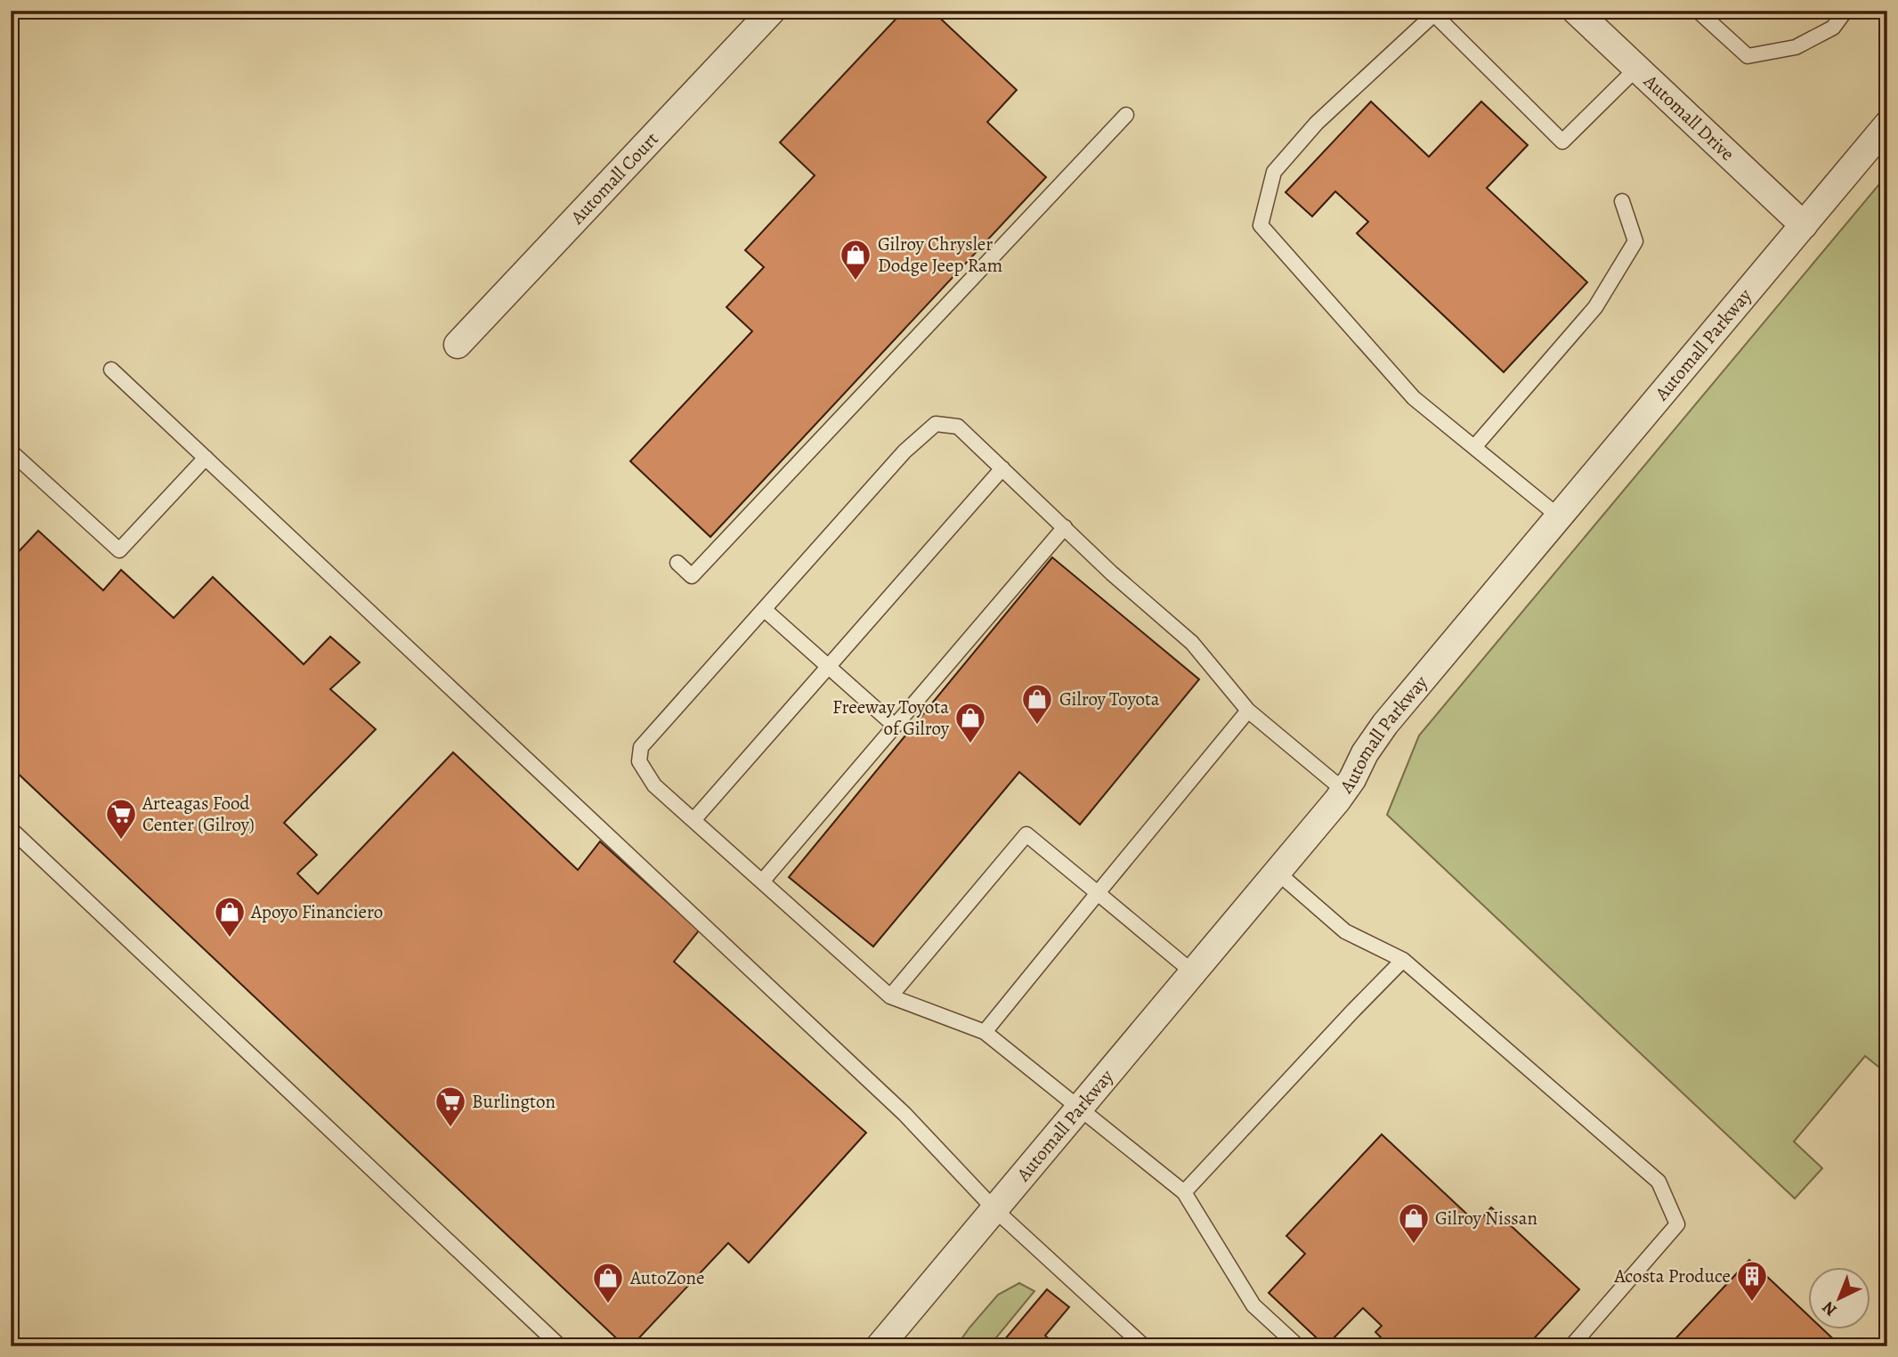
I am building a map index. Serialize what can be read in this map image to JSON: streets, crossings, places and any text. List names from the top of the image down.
{
  "streets": {
    "street": ["Automall Drive", "Automall Court", "Automall Parkway"]
  },
  "crossings": [
    ["Automall Drive", "Automall Parkway"]
  ],
  "places": {
    "shop": [
      "Gilroy Chrysler Dodge Jeep Ram",
      "Gilroy Toyota",
      "Freeway Toyota of Gilroy",
      "Apoyo Financiero",
      "Gilroy Nissan",
      "AutoZone"
    ],
    "supermarket": ["Arteagas Food Center (Gilroy)", "Burlington"],
    "building": ["Acosta Produce"]
  },
  "north": "bottom left"
}
